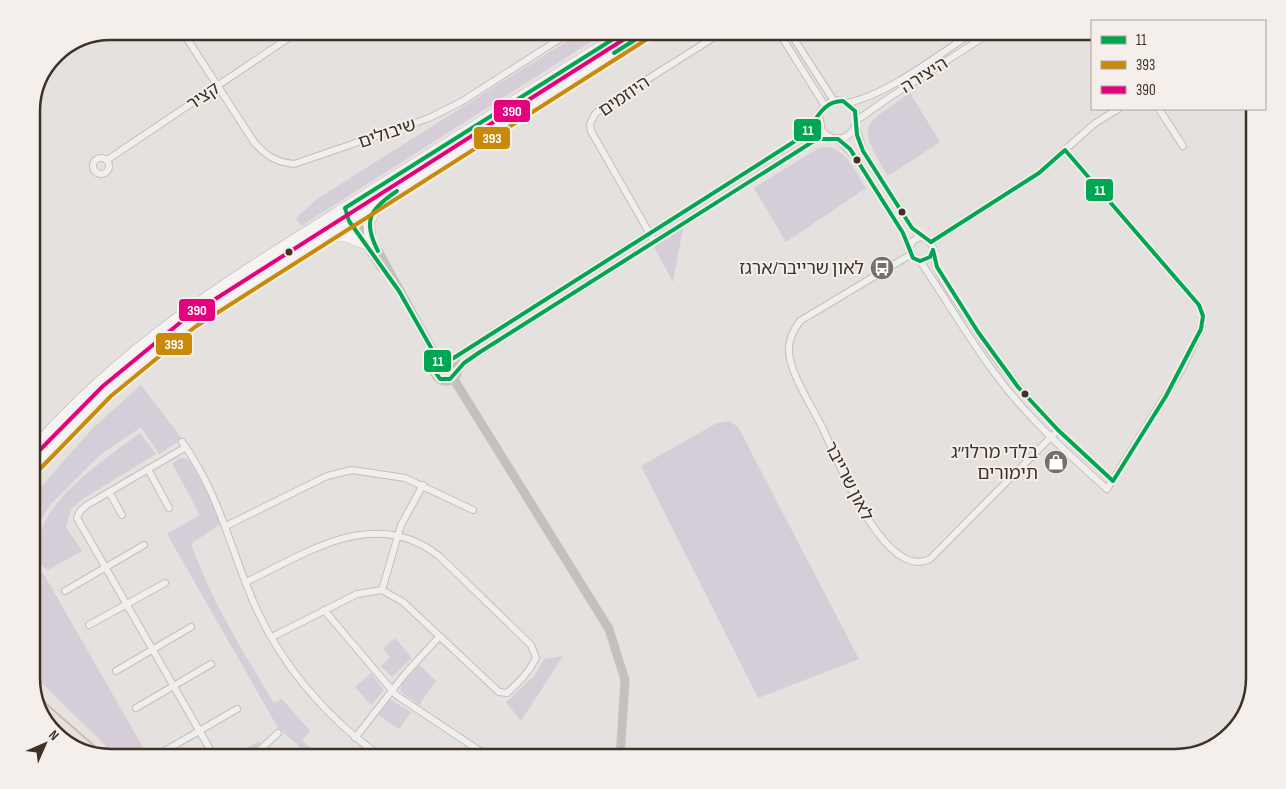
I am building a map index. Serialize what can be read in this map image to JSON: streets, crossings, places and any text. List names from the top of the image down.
{
  "streets": {
    "street": [
      "היצירה",
      "קציר",
      "היוזמים",
      "שיבולים",
      "לאון שרייבר"
    ]
  },
  "crossings": [
    ["קציר", "שיבולים"]
  ],
  "places": {
    "bus stop": ["לאון שרייבר/ארגז"],
    "shop": ["בלדי מרלו״ג תימורים"]
  },
  "lines": ["transit line 11", "transit line 393", "transit line 390"],
  "legend": ["11", "393", "390"],
  "north": "top right"
}
